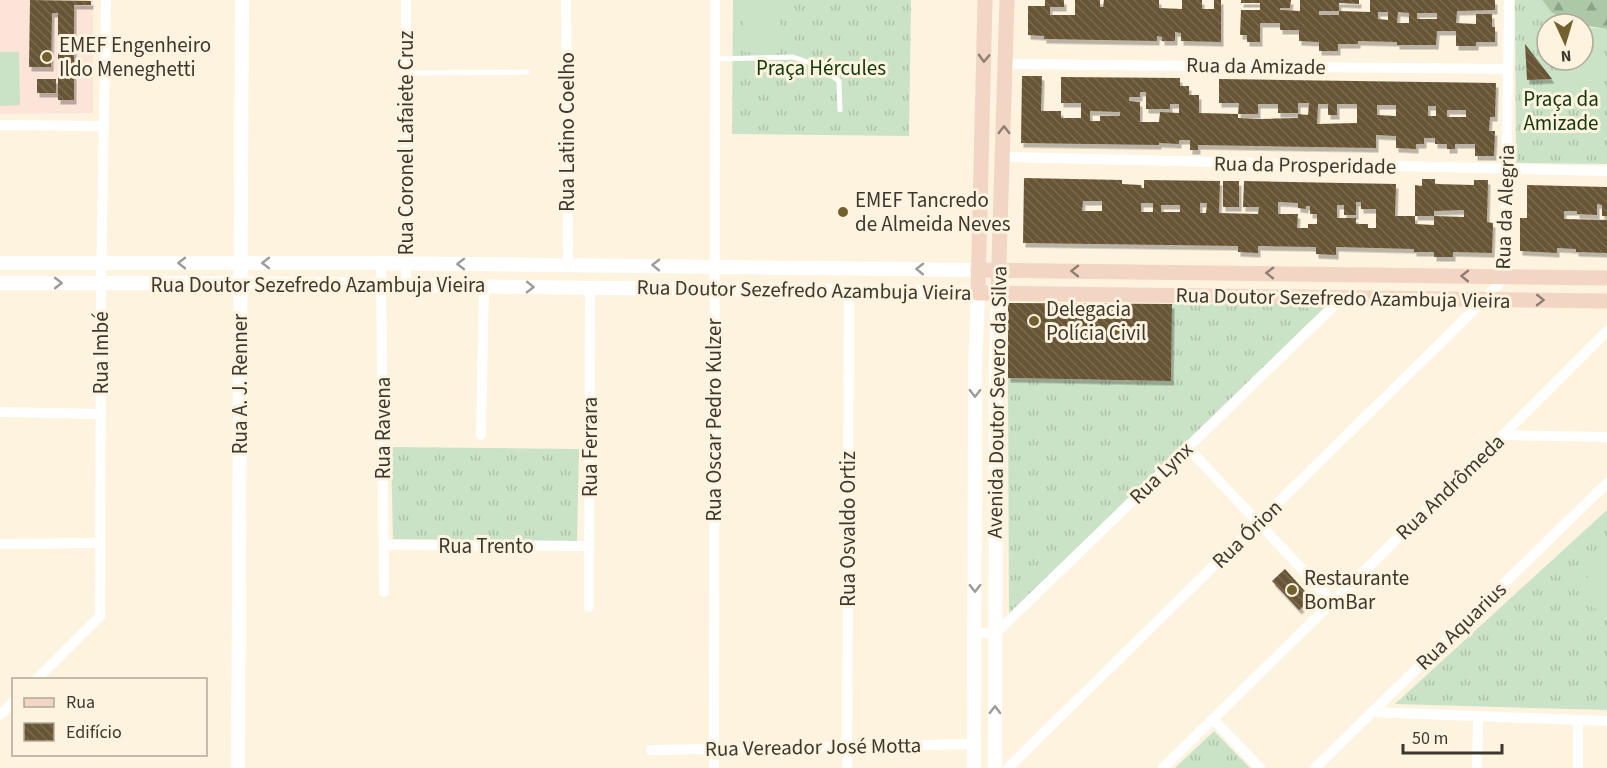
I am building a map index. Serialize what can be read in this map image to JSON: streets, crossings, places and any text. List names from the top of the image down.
{
  "streets": {
    "main road": ["Rua Doutor Sezefredo Azambuja Vieira", "Avenida Doutor Severo da Silva"],
    "street": [
      "Rua da Amizade",
      "Rua Latino Coelho",
      "Rua Coronel Lafaiete Cruz",
      "Rua da Prosperidade",
      "Rua da Alegria",
      "Rua Imbé",
      "Rua A. J. Renner",
      "Rua Oscar Pedro Kulzer",
      "Rua Ravena",
      "Rua Ferrara",
      "Rua Lynx",
      "Rua Andrômeda",
      "Rua Osvaldo Ortiz",
      "Rua Órion",
      "Rua Trento",
      "Rua Aquarius",
      "Rua Vereador José Motta"
    ]
  },
  "crossings": [
    ["Rua da Amizade", "Rua da Alegria"],
    ["Rua da Amizade", "Avenida Doutor Severo da Silva"],
    ["Rua Latino Coelho", "Rua Doutor Sezefredo Azambuja Vieira"],
    ["Rua Coronel Lafaiete Cruz", "Rua Doutor Sezefredo Azambuja Vieira"],
    ["Rua da Prosperidade", "Rua da Alegria"],
    ["Rua da Prosperidade", "Avenida Doutor Severo da Silva"],
    ["Rua da Alegria", "Rua Doutor Sezefredo Azambuja Vieira"],
    ["Rua da Alegria", "Rua Órion"],
    ["Rua Doutor Sezefredo Azambuja Vieira", "Rua Imbé"],
    ["Rua Doutor Sezefredo Azambuja Vieira", "Rua A. J. Renner"],
    ["Rua Doutor Sezefredo Azambuja Vieira", "Avenida Doutor Severo da Silva"],
    ["Rua Doutor Sezefredo Azambuja Vieira", "Rua Oscar Pedro Kulzer"],
    ["Rua Doutor Sezefredo Azambuja Vieira", "Rua Ravena"],
    ["Rua Doutor Sezefredo Azambuja Vieira", "Rua Ferrara"],
    ["Rua Doutor Sezefredo Azambuja Vieira", "Rua Lynx"],
    ["Rua Doutor Sezefredo Azambuja Vieira", "Rua Osvaldo Ortiz"],
    ["Rua Doutor Sezefredo Azambuja Vieira", "Rua Órion"],
    ["Avenida Doutor Severo da Silva", "Rua Lynx"],
    ["Avenida Doutor Severo da Silva", "Rua Vereador José Motta"],
    ["Rua Oscar Pedro Kulzer", "Rua Vereador José Motta"],
    ["Rua Ravena", "Rua Trento"],
    ["Rua Ferrara", "Rua Trento"],
    ["Rua Osvaldo Ortiz", "Rua Vereador José Motta"]
  ],
  "parks": ["Praça Hércules", "Praça da Amizade"],
  "places": [
    "EMEF Engenheiro Ildo Meneghetti",
    "EMEF Tancredo de Almeida Neves",
    "Delegacia Polícia Civil",
    "Restaurante BomBar"
  ],
  "legend": ["Rua", "Edifício"],
  "scale_bar": "50 m",
  "north": "bottom"
}
